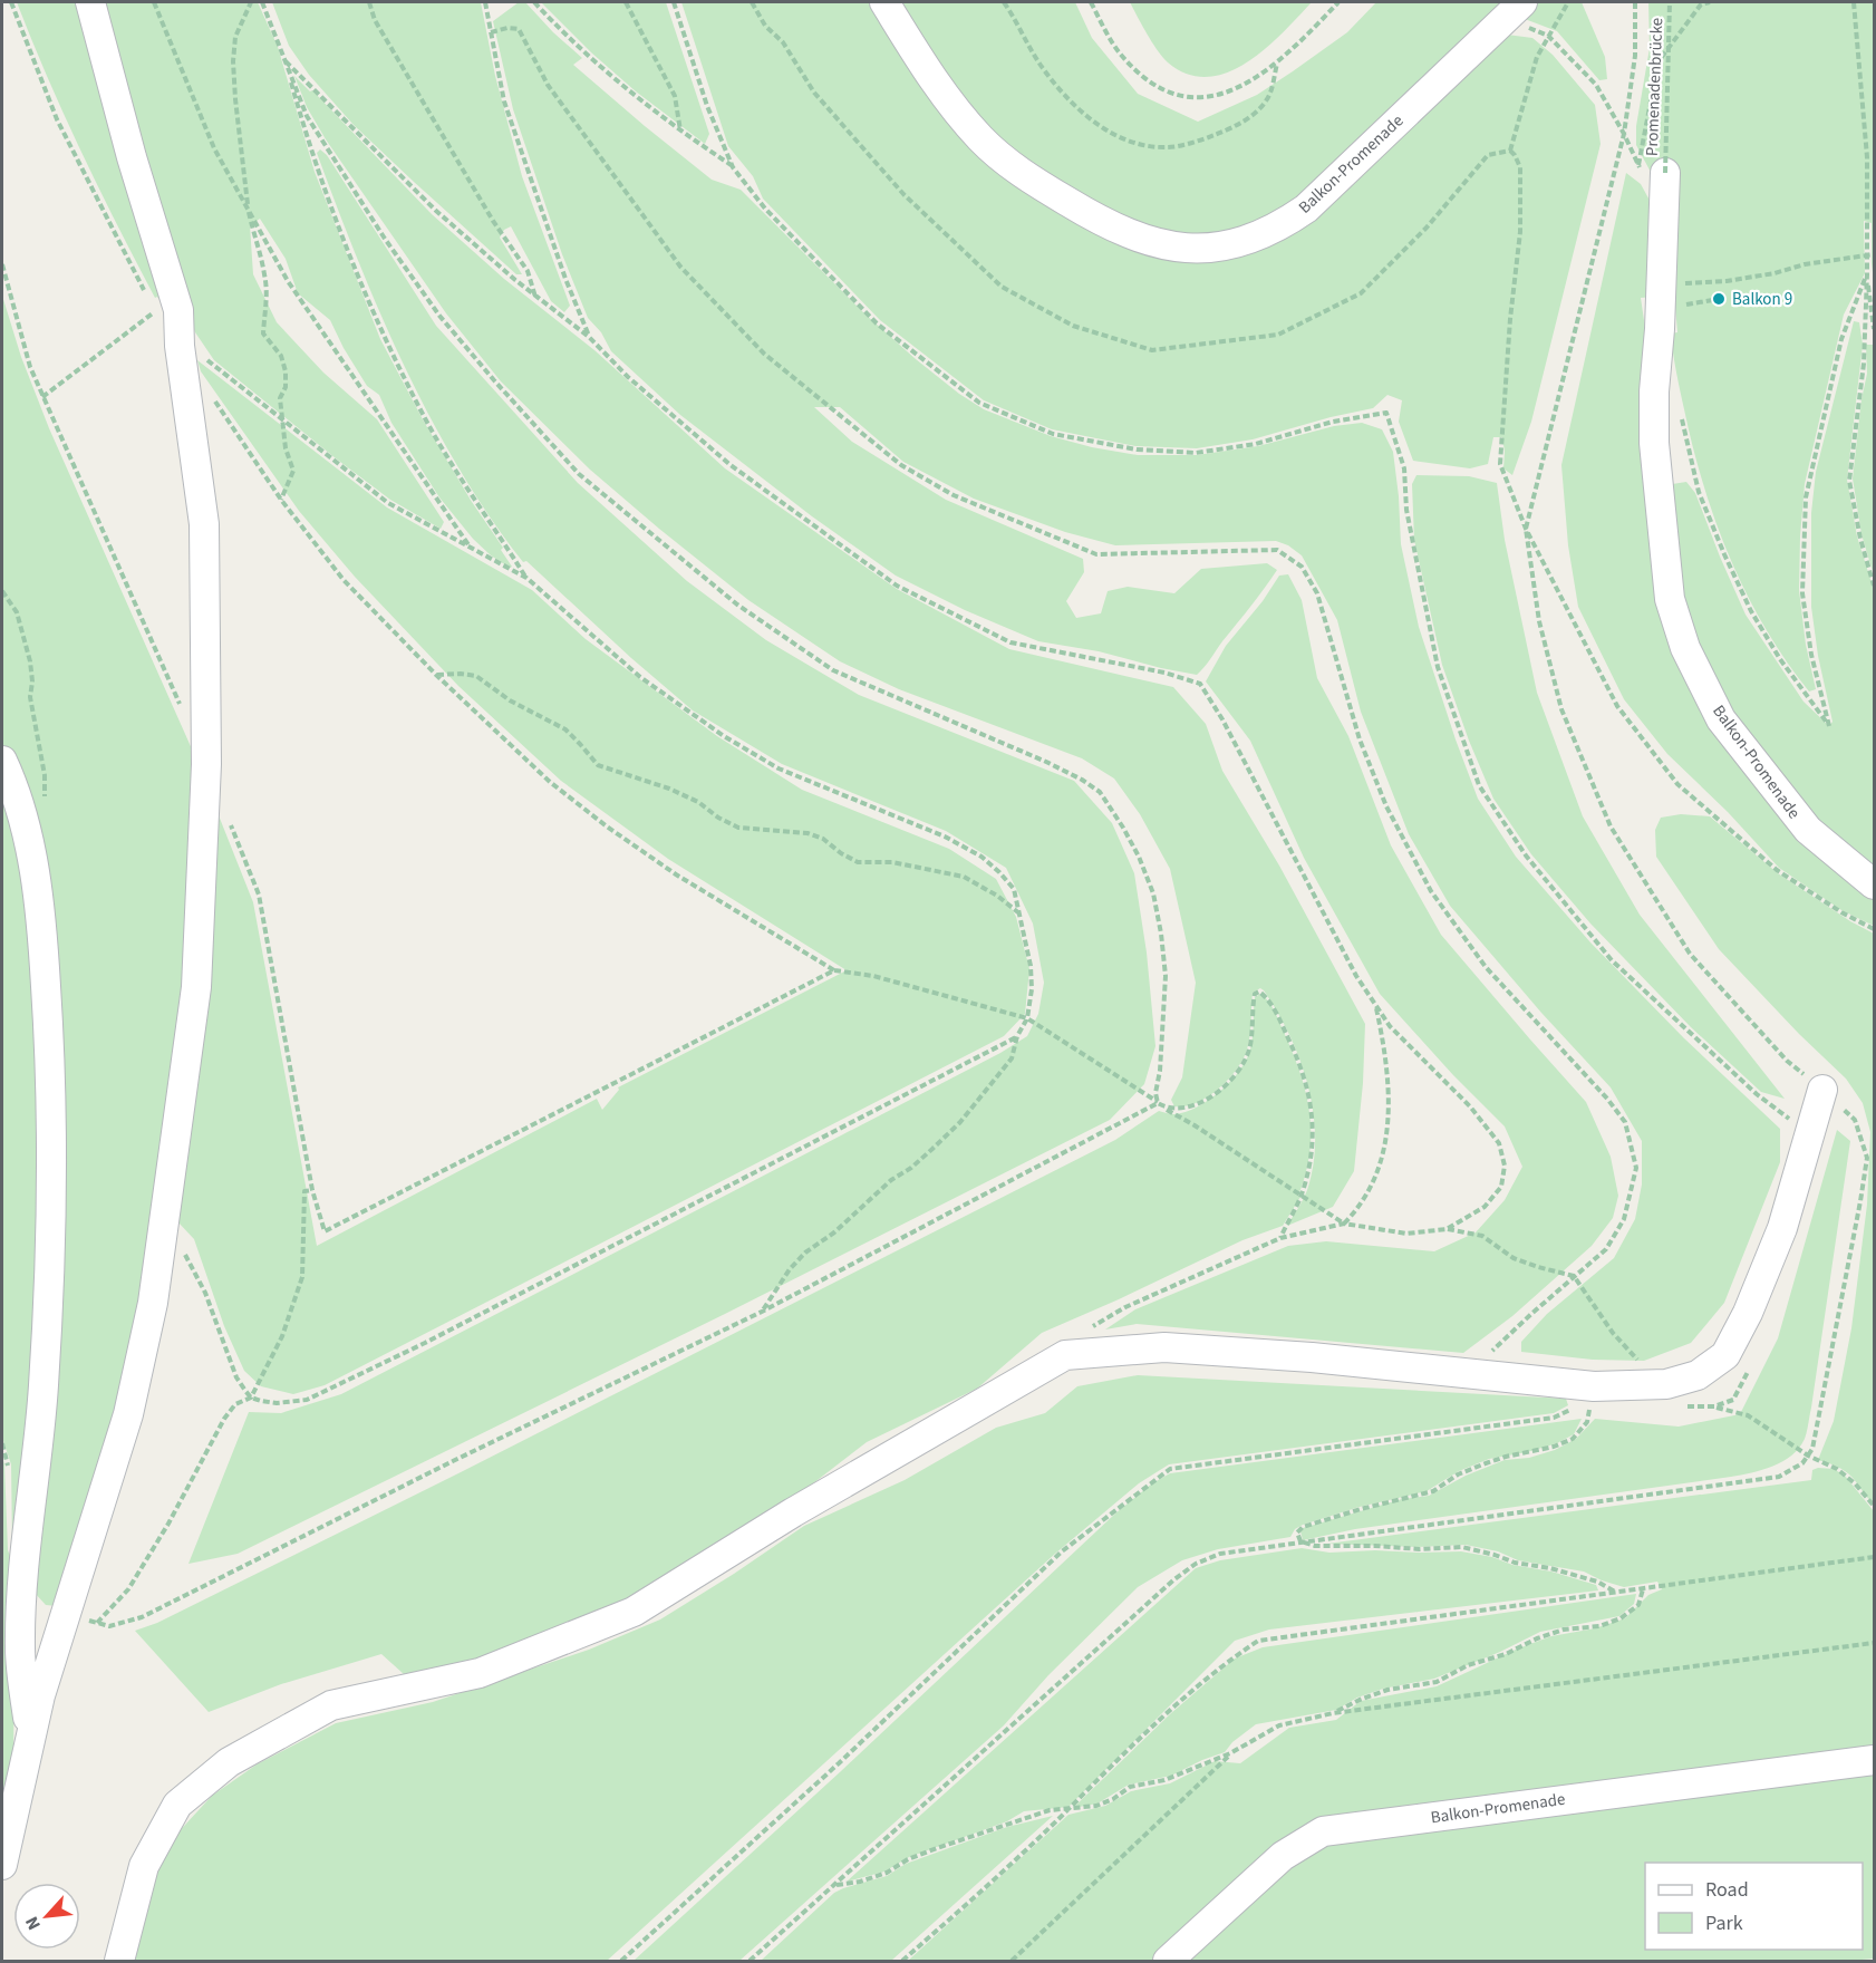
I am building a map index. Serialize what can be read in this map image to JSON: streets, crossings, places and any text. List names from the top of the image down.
{
  "streets": {
    "lane": ["Balkon-Promenade"],
    "path": ["Promenadenbrücke"]
  },
  "crossings": [
    ["Promenadenbrücke", "Balkon-Promenade"]
  ],
  "places": ["Balkon 9"],
  "legend": ["Road", "Park"],
  "north": "bottom left"
}
